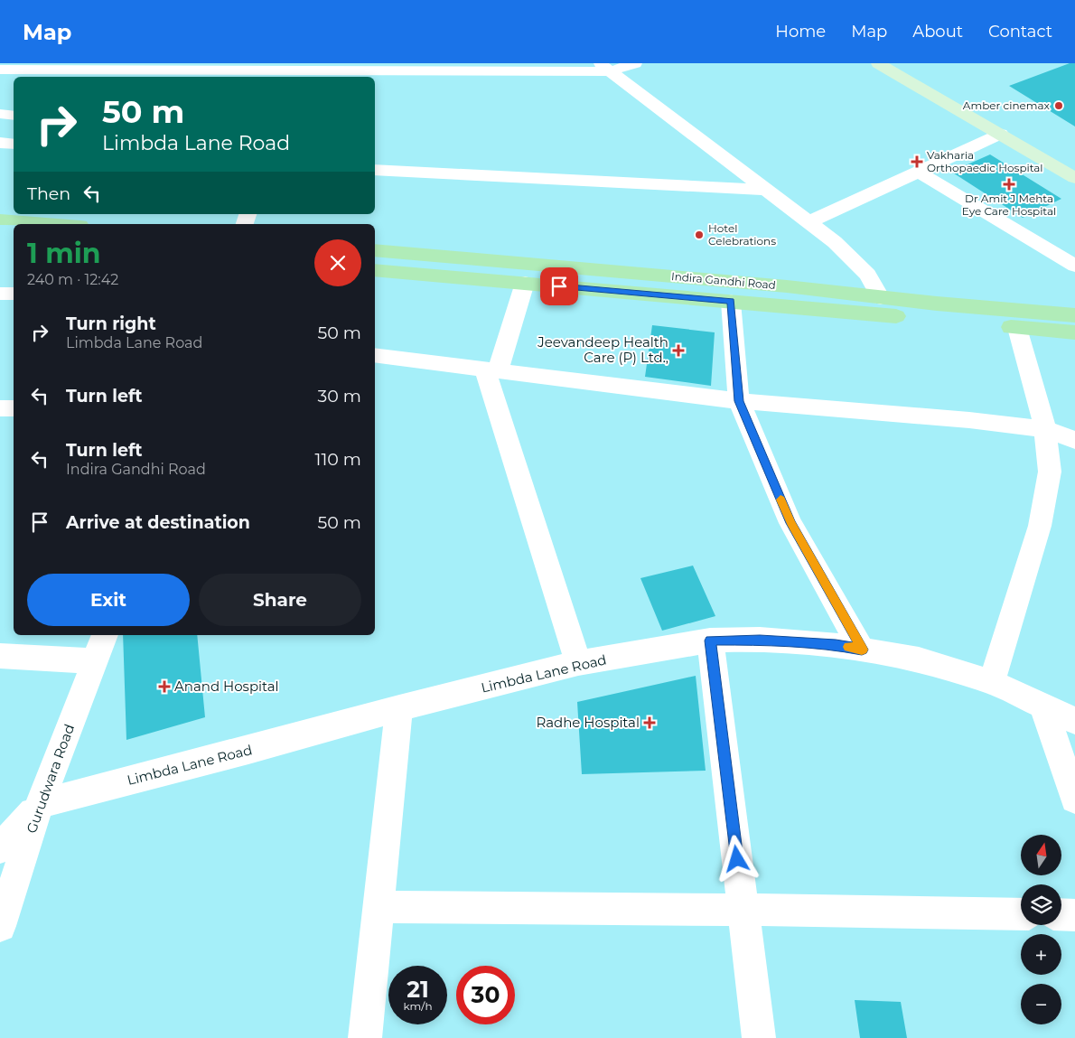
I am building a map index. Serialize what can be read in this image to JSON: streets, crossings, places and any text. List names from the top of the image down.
{
  "streets": {
    "main road": ["Indira Gandhi Road"],
    "street": ["Limbda Lane Road", "Gurudwara Road"]
  },
  "crossings": [
    ["Limbda Lane Road", "Gurudwara Road"]
  ],
  "places": {
    "other": ["Amber cinemax", "Hotel Celebrations"],
    "health": [
      "Vakharia Orthopaedic Hospital",
      "Dr Amit J Mehta Eye Care Hospital",
      "Jeevandeep Health Care (P) Ltd.,",
      "Anand Hospital",
      "Radhe Hospital"
    ]
  },
  "north": "top",
  "page": {
    "header": "Map",
    "nav": [
      "Home",
      "Map",
      "About",
      "Contact"
    ],
    "turn": ["50 m", "Limbda Lane Road"],
    "then": "Then",
    "heading": ["1 min", "240 m · 12:42"],
    "list": [
      {
        "name": "Turn right",
        "note": "Limbda Lane Road",
        "value": "50 m"
      },
      {
        "name": "Turn left",
        "value": "30 m"
      },
      {
        "name": "Turn left",
        "note": "Indira Gandhi Road",
        "value": "110 m"
      },
      {
        "name": "Arrive at destination",
        "value": "50 m"
      }
    ],
    "buttons": ["Exit", "Share"],
    "map_buttons": ["+", "−"],
    "speed": "21 km/h",
    "limit": "30"
  }
}
